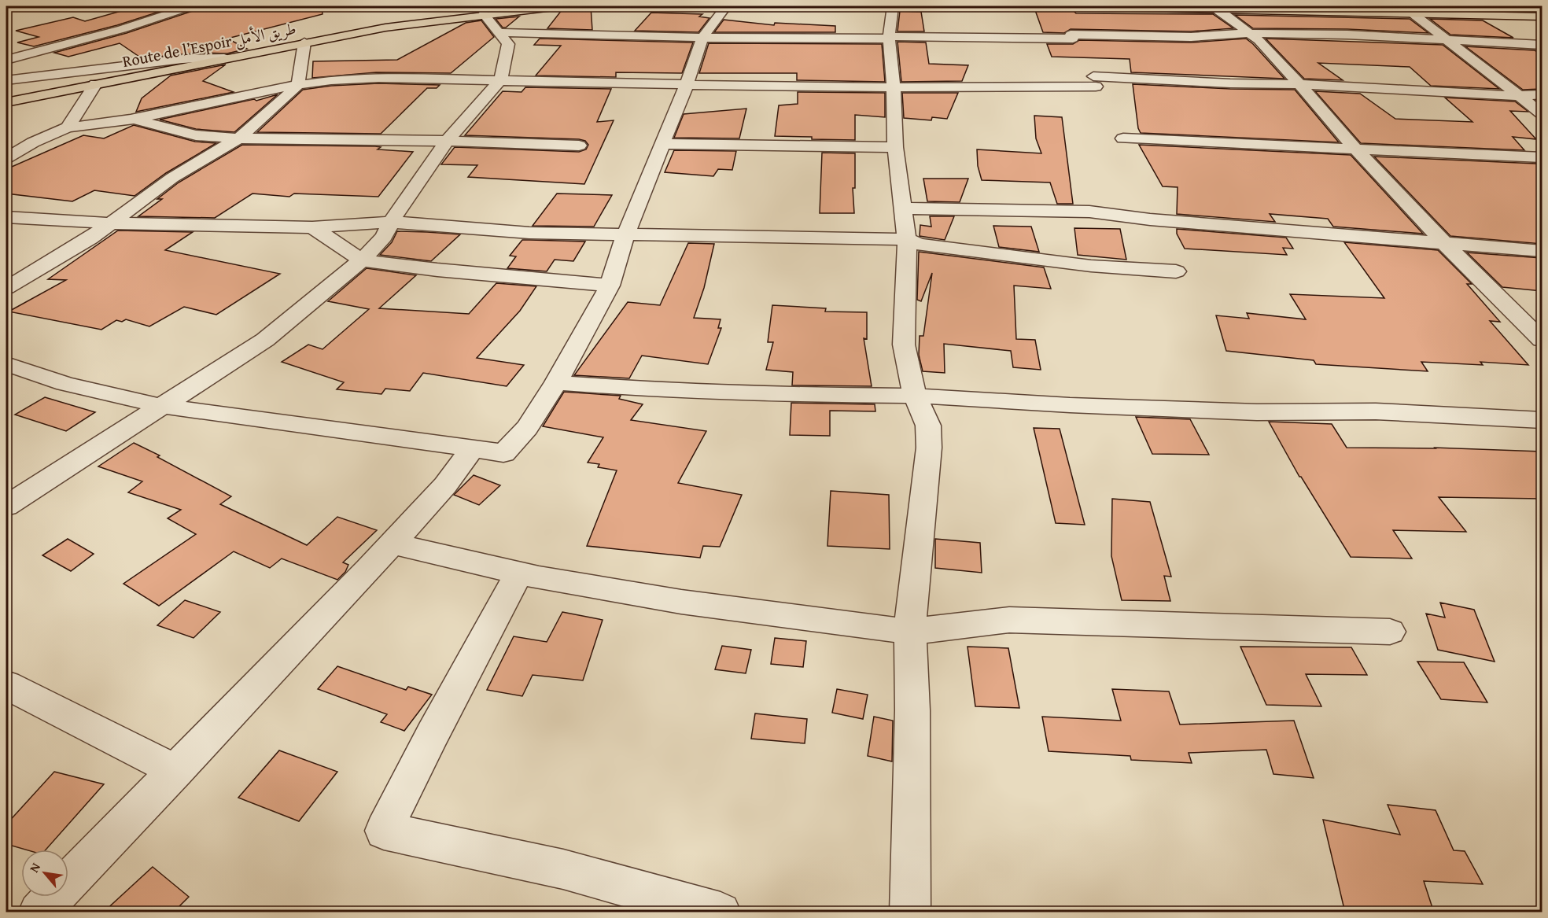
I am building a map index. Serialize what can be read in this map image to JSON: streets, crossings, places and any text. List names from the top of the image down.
{
  "streets": {
    "highway": ["Route de l’Espoir طريق الأمل"]
  },
  "north": "top left"
}
